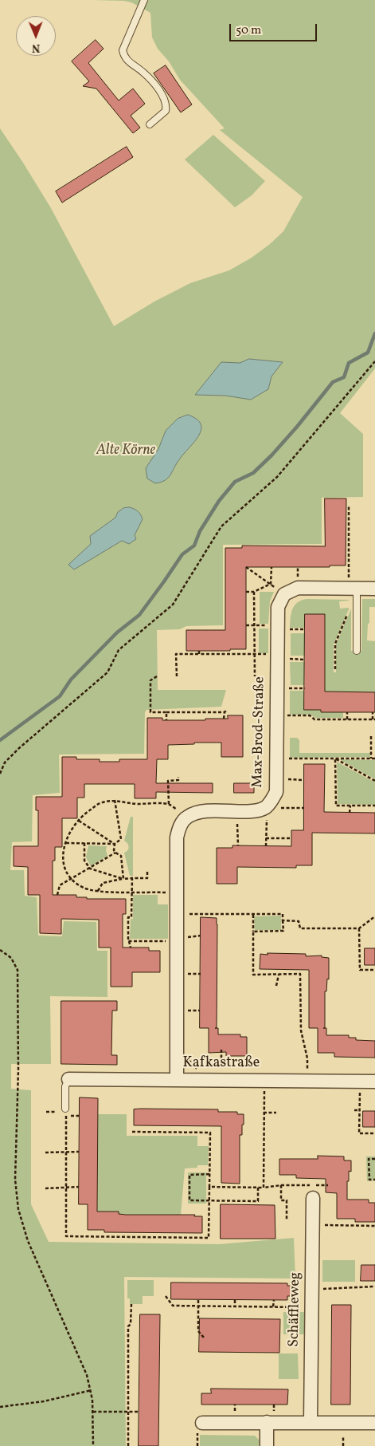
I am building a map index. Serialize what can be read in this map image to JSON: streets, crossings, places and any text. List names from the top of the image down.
{
  "streets": {
    "street": ["Max-Brod-Straße", "Kafkastraße", "Schäffleweg"]
  },
  "parks": ["Alte Körne"],
  "scale_bar": "50 m",
  "north": "bottom"
}
